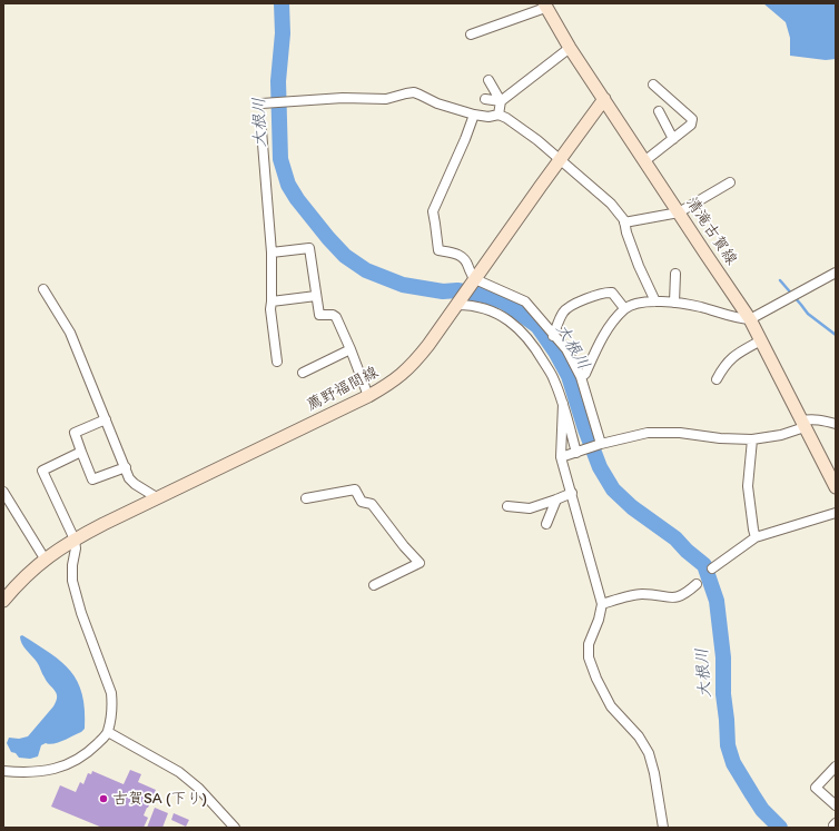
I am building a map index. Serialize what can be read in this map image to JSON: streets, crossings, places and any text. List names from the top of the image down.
{
  "streets": {
    "main road": ["清滝古賀線", "薦野福間線"]
  },
  "crossings": [
    ["清滝古賀線", "薦野福間線"]
  ],
  "water": ["大根川"],
  "places": ["古賀SA (下り)"]
}
